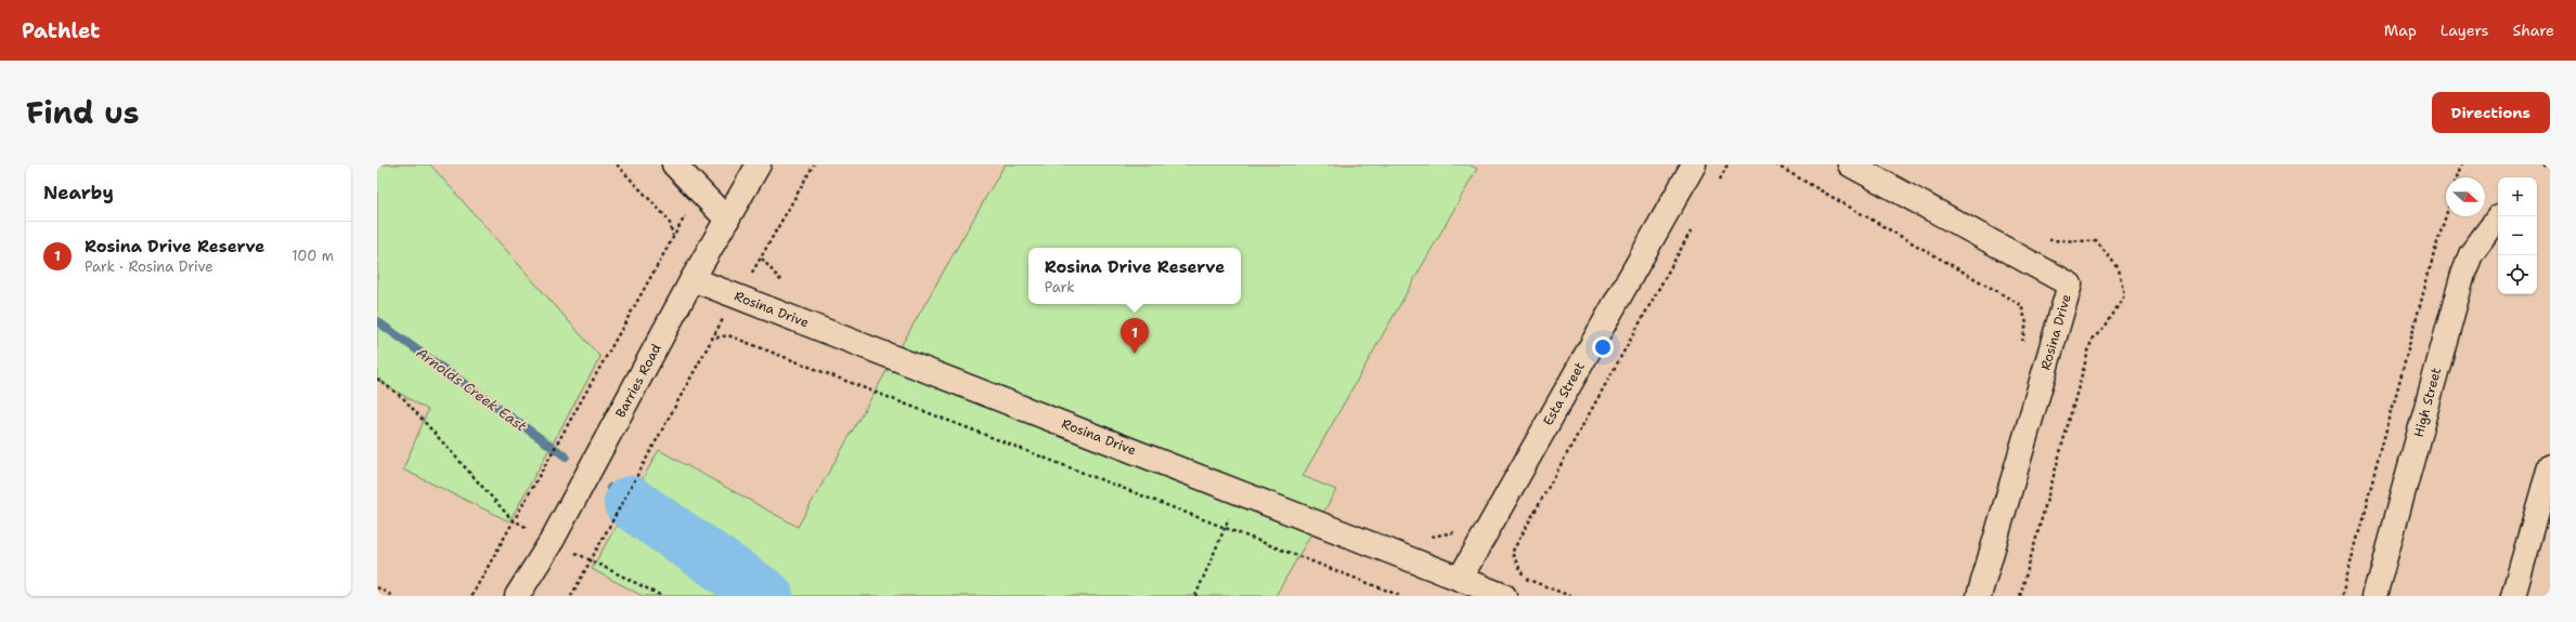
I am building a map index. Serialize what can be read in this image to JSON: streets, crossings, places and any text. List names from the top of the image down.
{
  "streets": {
    "street": [
      "Rosina Drive",
      "Barries Road",
      "Esta Street",
      "High Street"
    ]
  },
  "crossings": [
    ["Rosina Drive", "Barries Road"],
    ["Rosina Drive", "Esta Street"]
  ],
  "water": ["Arnolds Creek East"],
  "north": "right",
  "page": {
    "header": "Pathlet",
    "nav": ["Map", "Layers", "Share"],
    "title": "Find us",
    "buttons": "Directions",
    "heading": "Nearby",
    "map_buttons": ["+", "−"],
    "list": [
      {
        "mark": "1",
        "name": "Rosina Drive Reserve",
        "note": "Park · Rosina Drive",
        "value": "100 m"
      }
    ],
    "popup": ["Rosina Drive Reserve", "Park"],
    "pins": "1"
  }
}
